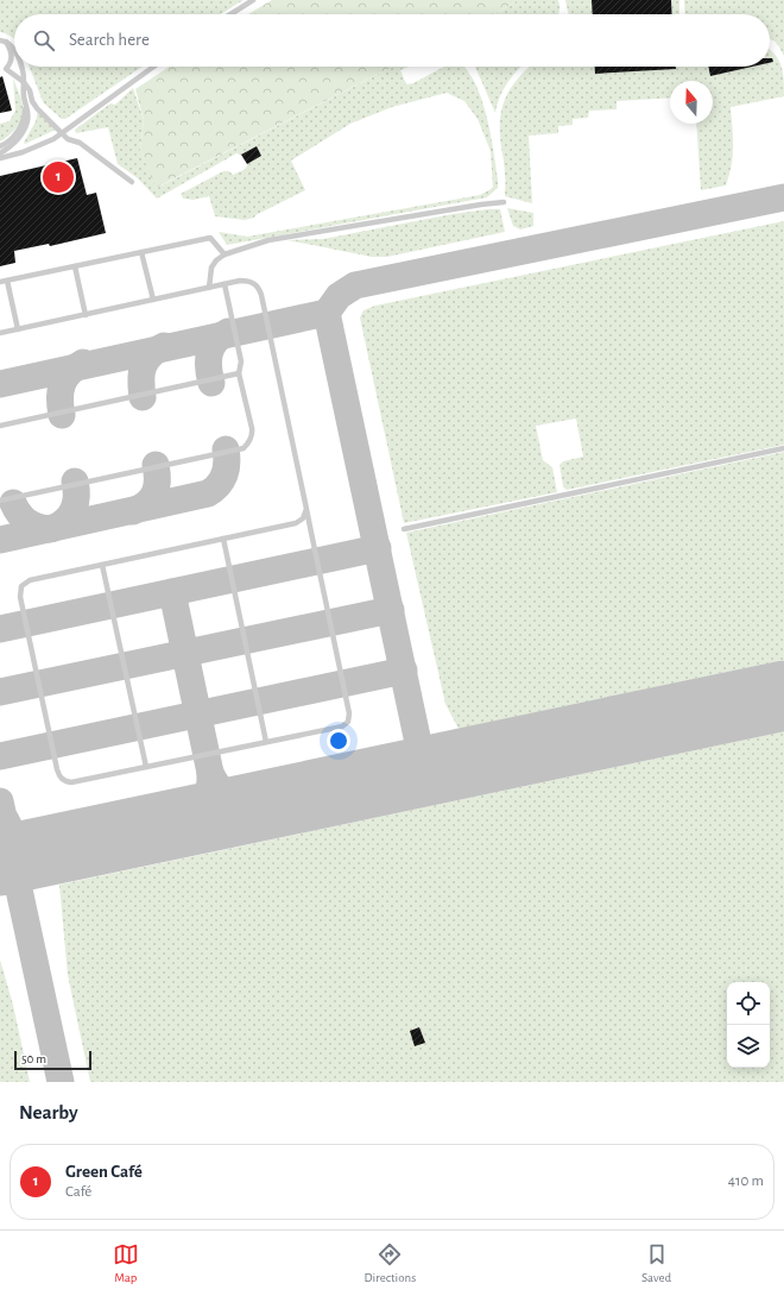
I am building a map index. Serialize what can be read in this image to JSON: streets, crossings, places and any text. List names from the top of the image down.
{
  "scale_bar": "50 m",
  "north": "top",
  "page": {
    "search": "Search here",
    "pins": "1",
    "scale": "50 m",
    "heading": "Nearby",
    "list": [
      {
        "mark": "1",
        "name": "Green Café",
        "note": "Café",
        "value": "410 m"
      }
    ],
    "nav": ["Map", "Directions", "Saved"]
  }
}
